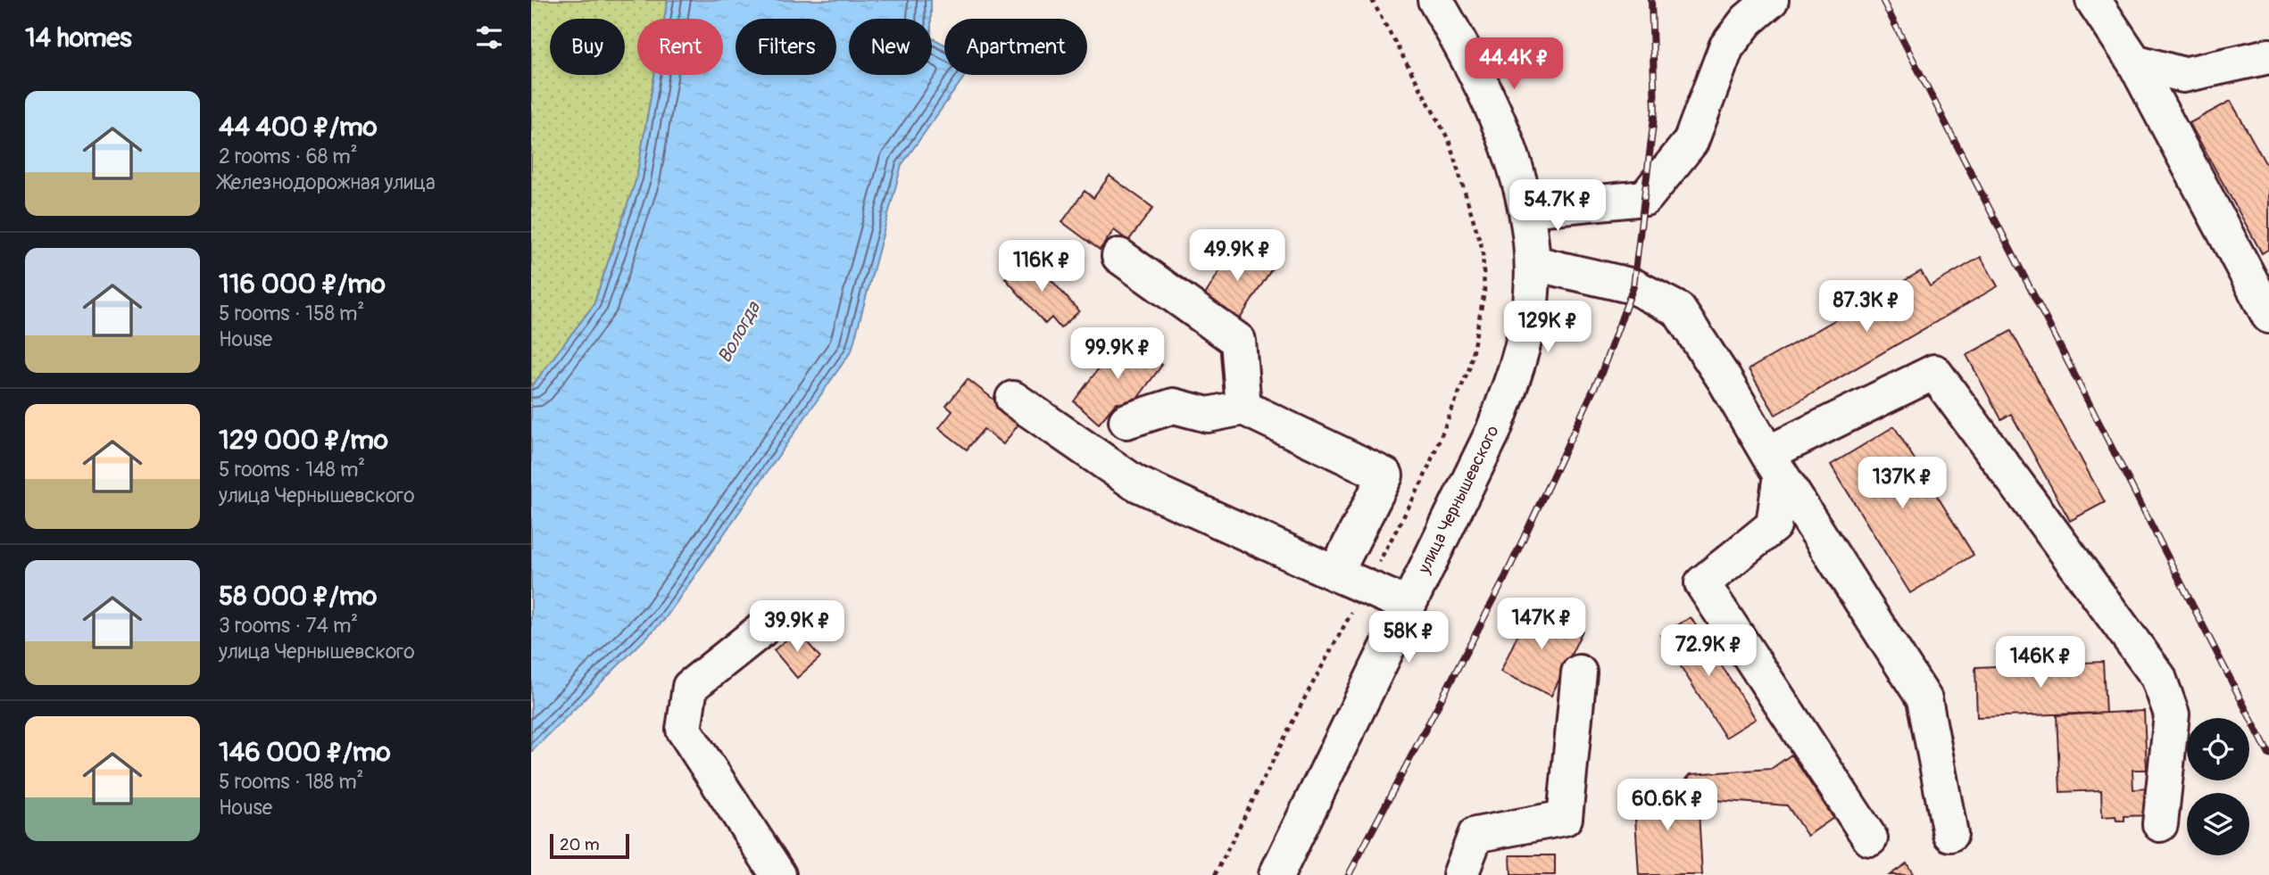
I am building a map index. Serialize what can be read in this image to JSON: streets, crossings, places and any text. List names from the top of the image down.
{
  "streets": {
    "main road": ["улица Чернышевского"]
  },
  "water": ["Вологда"],
  "scale_bar": "20 m",
  "page": {
    "heading": "14 homes",
    "chip": [
      "Buy",
      "Rent",
      "Filters",
      "New",
      "Apartment"
    ],
    "price": [
      "44.4K ₽",
      "54.7K ₽",
      "49.9K ₽",
      "116K ₽",
      "87.3K ₽",
      "129K ₽",
      "99.9K ₽",
      "137K ₽",
      "147K ₽",
      "39.9K ₽",
      "58K ₽",
      "72.9K ₽",
      "146K ₽",
      "60.6K ₽"
    ],
    "list": [
      {
        "name": "44 400 ₽/mo",
        "note": "2 rooms · 68 m² · Железнодорожная улица"
      },
      {
        "name": "116 000 ₽/mo",
        "note": "5 rooms · 158 m² · House"
      },
      {
        "name": "129 000 ₽/mo",
        "note": "5 rooms · 148 m² · улица Чернышевского"
      },
      {
        "name": "58 000 ₽/mo",
        "note": "3 rooms · 74 m² · улица Чернышевского"
      },
      {
        "name": "146 000 ₽/mo",
        "note": "5 rooms · 188 m² · House"
      }
    ],
    "scale": "20 m"
  }
}
